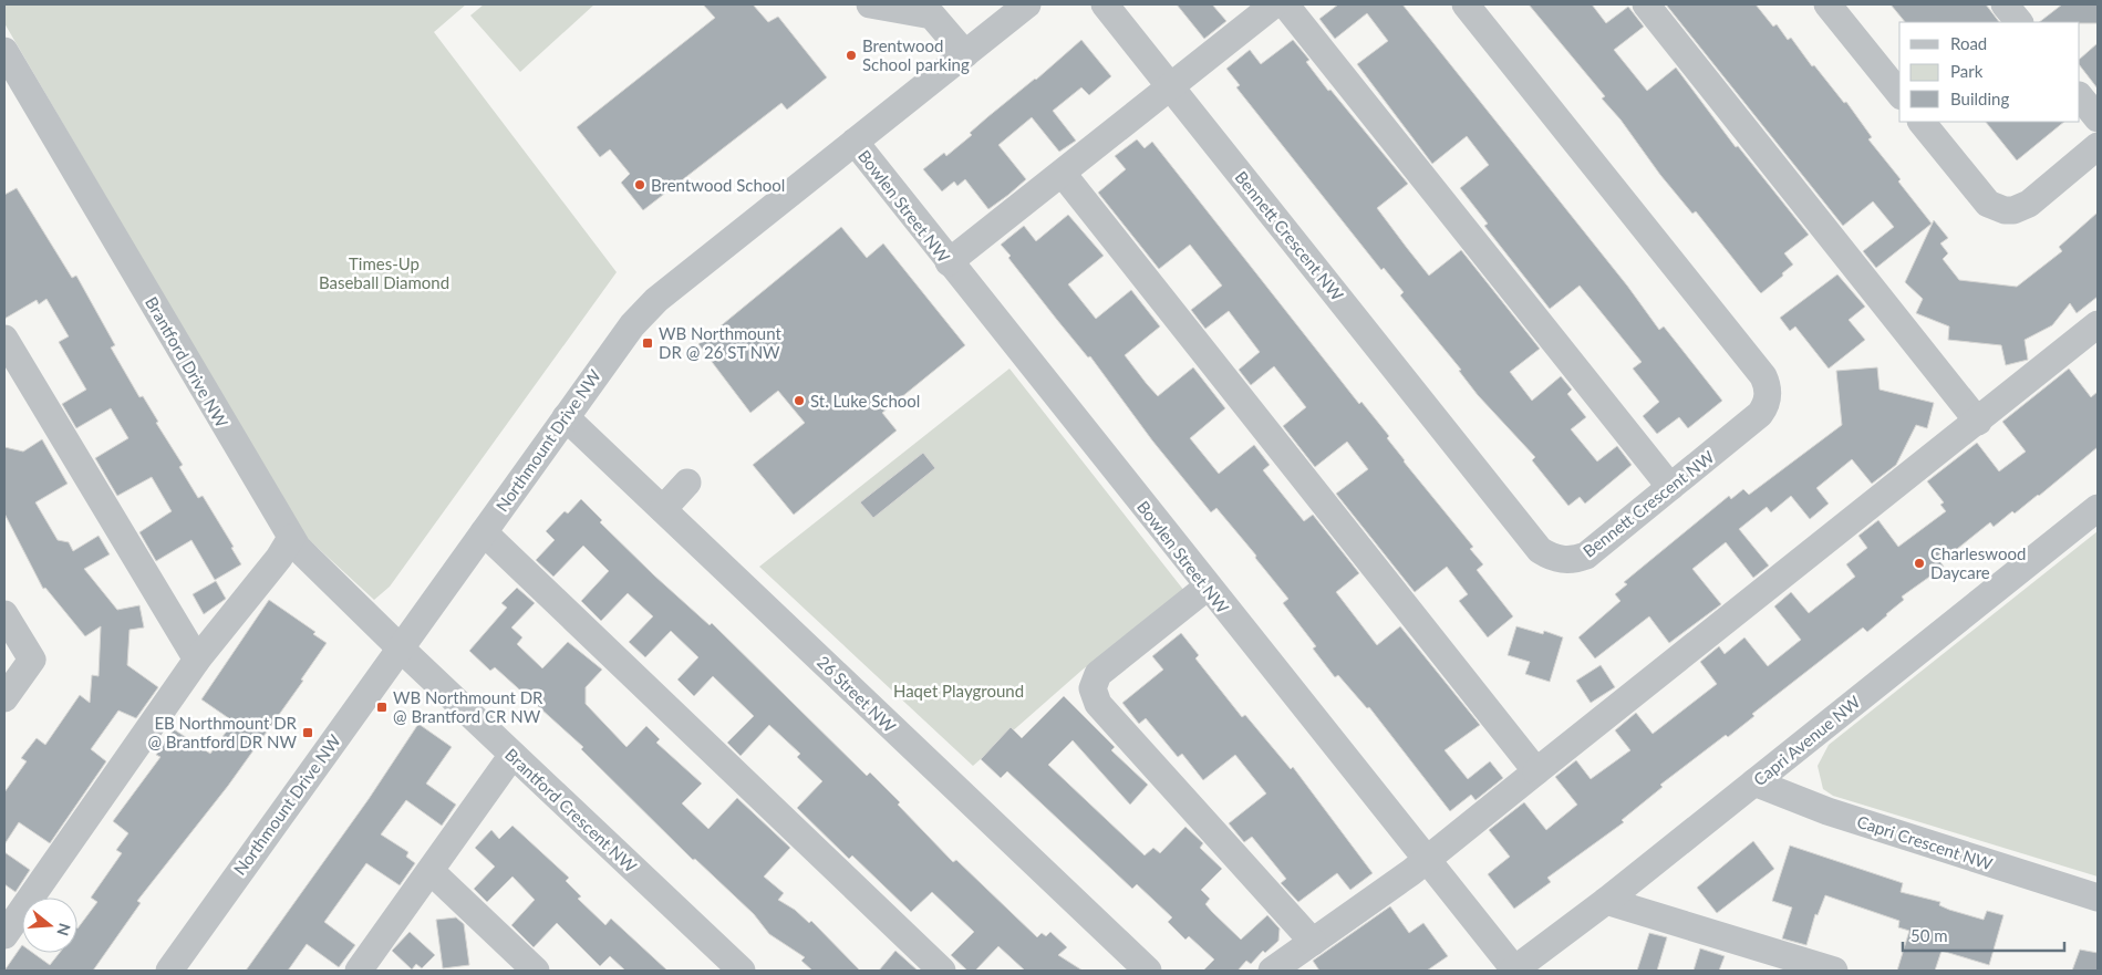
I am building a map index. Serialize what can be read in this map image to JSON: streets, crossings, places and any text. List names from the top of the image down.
{
  "streets": {
    "street": [
      "Bowlen Street NW",
      "Bennett Crescent NW",
      "Brantford Drive NW",
      "Northmount Drive NW",
      "26 Street NW",
      "Capri Avenue NW",
      "Brantford Crescent NW",
      "Capri Crescent NW"
    ]
  },
  "crossings": [
    ["Bowlen Street NW", "Northmount Drive NW"],
    ["Bowlen Street NW", "Capri Avenue NW"],
    ["Brantford Drive NW", "Northmount Drive NW"],
    ["Brantford Drive NW", "Brantford Crescent NW"],
    ["Northmount Drive NW", "26 Street NW"],
    ["Northmount Drive NW", "Brantford Crescent NW"],
    ["Capri Avenue NW", "Capri Crescent NW"]
  ],
  "parks": ["Times-Up Baseball Diamond", "Haqet Playground"],
  "places": {
    "other": [
      "Brentwood School parking",
      "Brentwood School",
      "St. Luke School",
      "Charleswood Daycare"
    ],
    "transit": ["WB Northmount DR @ 26 ST NW", "WB Northmount DR @ Brantford CR NW", "EB Northmount DR @ Brantford DR NW"]
  },
  "legend": ["Road", "Park", "Building"],
  "scale_bar": "50 m",
  "north": "right"
}
